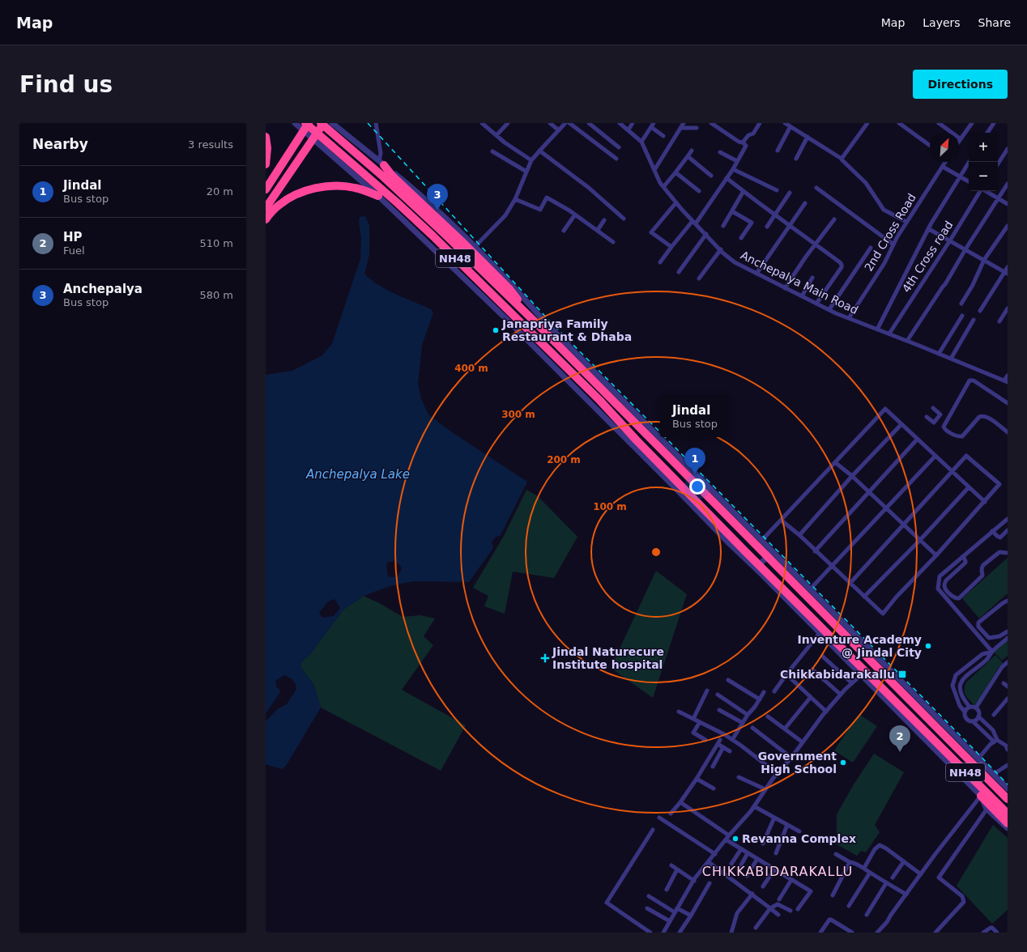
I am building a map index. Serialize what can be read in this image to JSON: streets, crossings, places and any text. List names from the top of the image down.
{
  "streets": {
    "highway": ["NH48"],
    "street": ["2nd Cross Road", "4th Cross road", "Anchepalya Main Road"]
  },
  "crossings": [
    ["2nd Cross Road", "Anchepalya Main Road"],
    ["4th Cross road", "Anchepalya Main Road"]
  ],
  "districts": ["CHIKKABIDARAKALLU"],
  "water": ["Anchepalya Lake"],
  "places": {
    "other": [
      "Janapriya Family Restaurant & Dhaba",
      "Inventure Academy @ Jindal City",
      "Government High School",
      "Revanna Complex"
    ],
    "health": ["Jindal Naturecure Institute hospital"],
    "transit": ["Chikkabidarakallu"]
  },
  "north": "top right",
  "page": {
    "header": "Map",
    "nav": ["Map", "Layers", "Share"],
    "buttons": "Directions",
    "title": "Find us",
    "heading": ["Nearby", "3 results"],
    "map_buttons": ["+", "−"],
    "list": [
      {
        "mark": "1",
        "name": "Jindal",
        "note": "Bus stop",
        "value": "20 m"
      },
      {
        "mark": "2",
        "name": "HP",
        "note": "Fuel",
        "value": "510 m"
      },
      {
        "mark": "3",
        "name": "Anchepalya",
        "note": "Bus stop",
        "value": "580 m"
      }
    ],
    "pins": ["3", "1", "2"],
    "popup": ["Jindal", "Bus stop"]
  },
  "rings": [
    "400 m",
    "300 m",
    "200 m",
    "100 m"
  ]
}
